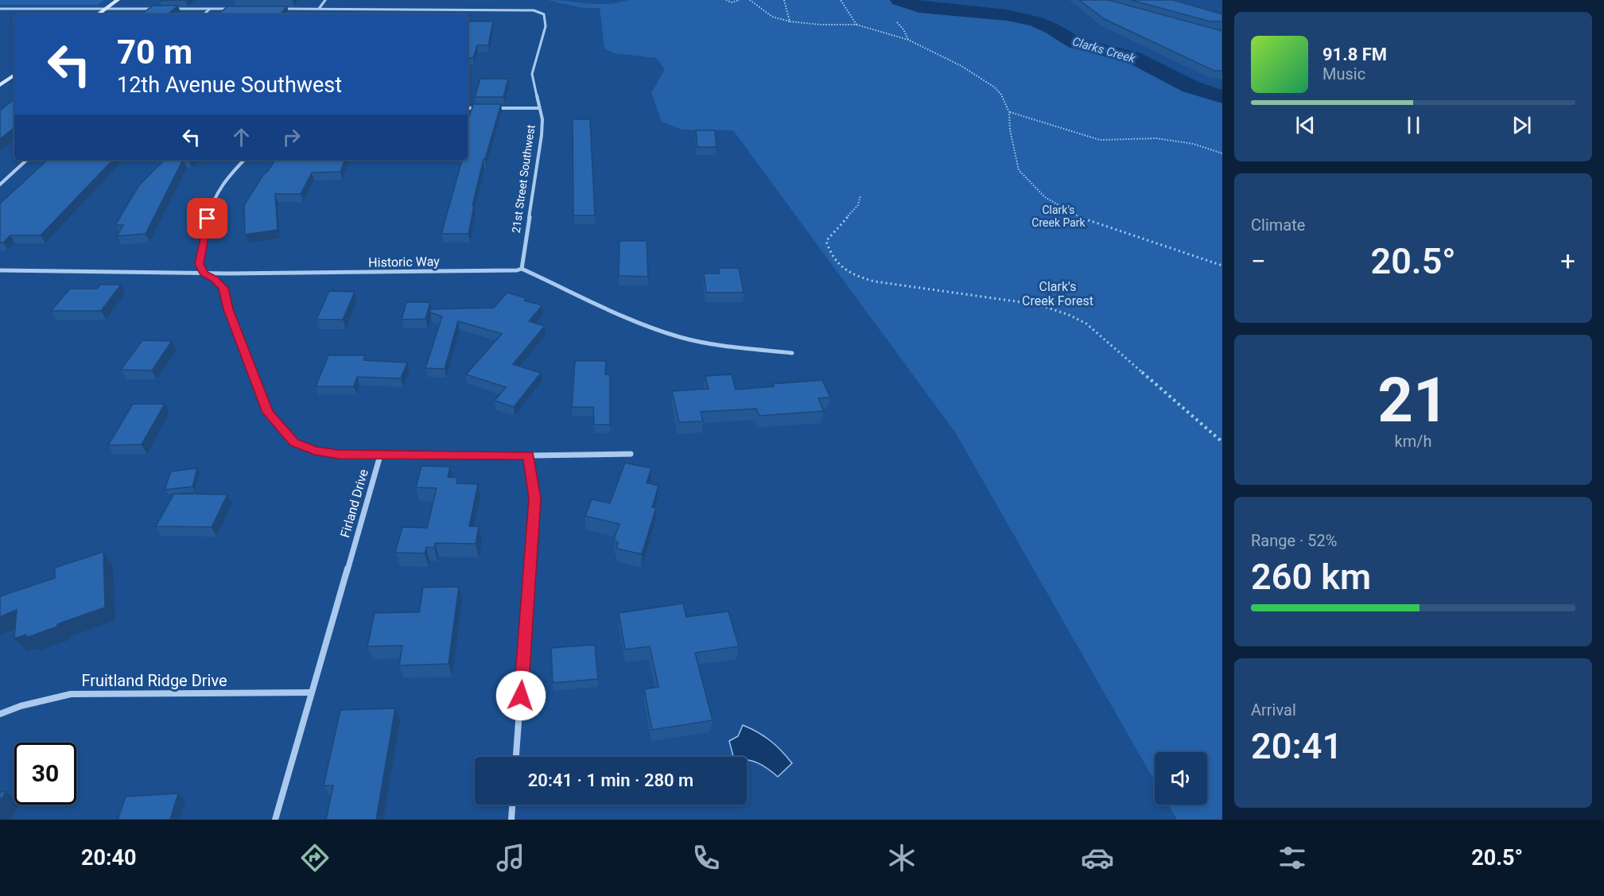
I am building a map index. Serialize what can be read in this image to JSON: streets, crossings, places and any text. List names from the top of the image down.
{
  "streets": {
    "street": [
      "21st Street Southwest",
      "Historic Way",
      "Firland Drive",
      "Fruitland Ridge Drive"
    ]
  },
  "crossings": [
    ["21st Street Southwest", "Historic Way"],
    ["Historic Way", "Firland Drive"],
    ["Firland Drive", "Fruitland Ridge Drive"]
  ],
  "water": ["Clarks Creek"],
  "parks": ["Clark's Creek Park", "Clark's Creek Forest"],
  "page": {
    "turn": ["70 m", "12th Avenue Southwest"],
    "song": ["91.8 FM", "Music"],
    "tile": [
      "Climate",
      ["21", "km/h"],
      ["Range · 52%", "260 km"],
      ["Arrival", "20:41"]
    ],
    "heat": ["−", "20.5°", "+"],
    "limit": "30",
    "trip": "20:41 · 1 min · 280 m",
    "tabs": ["20:40", "20.5°"]
  }
}
